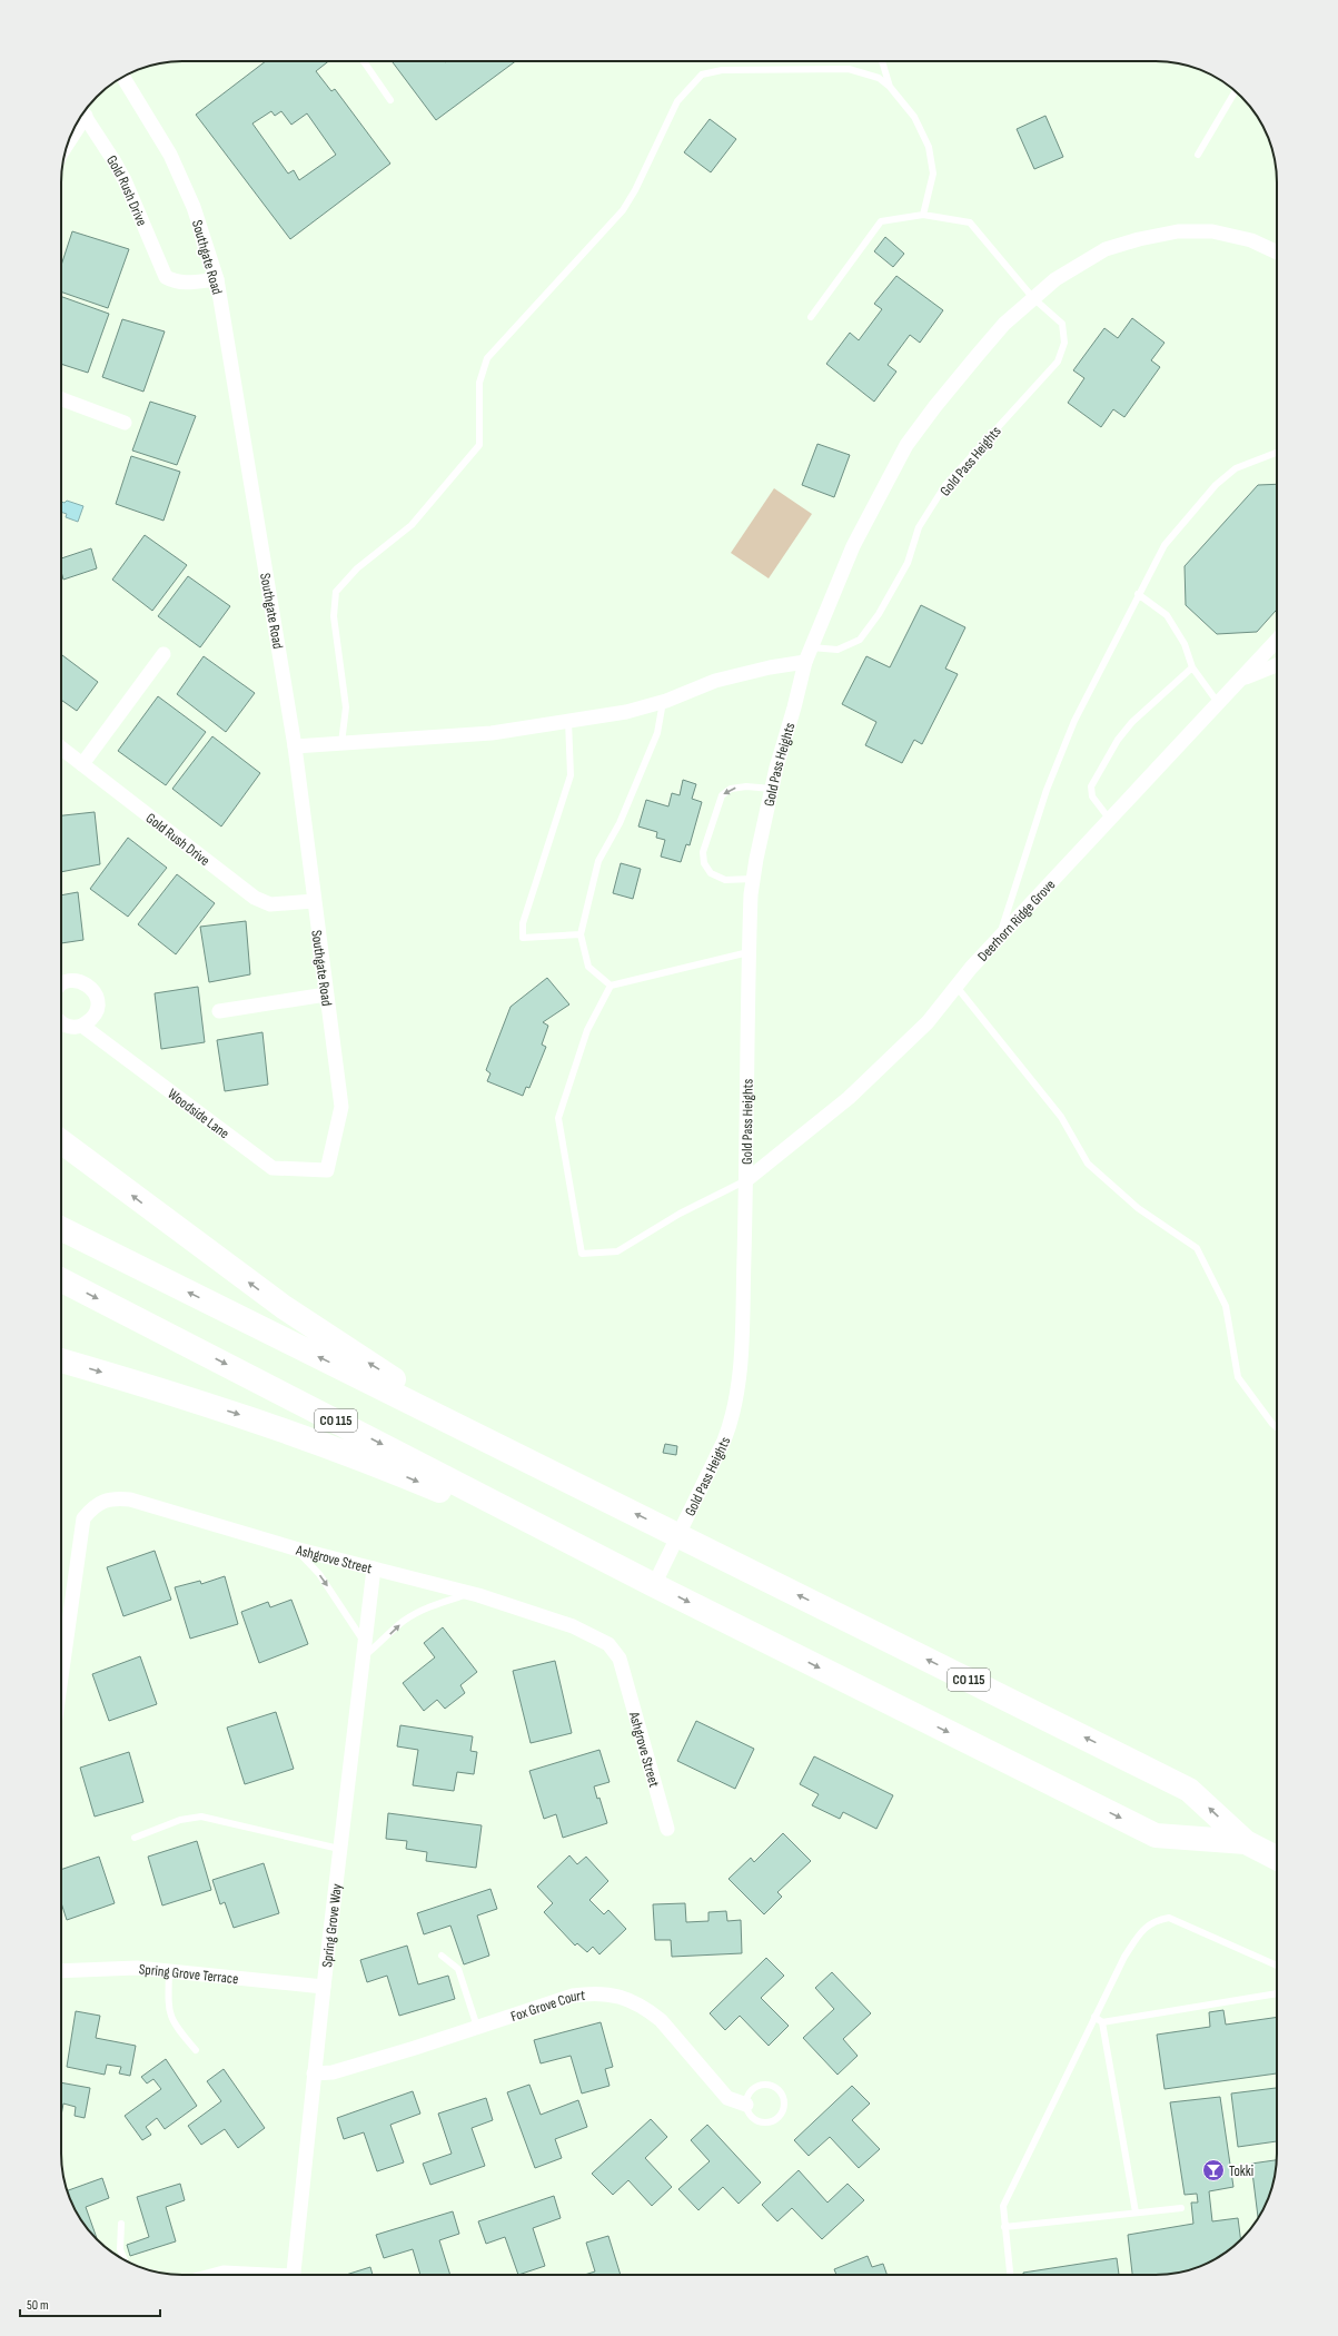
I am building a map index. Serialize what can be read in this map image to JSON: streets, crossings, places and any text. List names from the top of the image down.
{
  "streets": {
    "highway": ["CO 115"],
    "street": [
      "Gold Rush Drive",
      "Southgate Road",
      "Gold Pass Heights",
      "Deerhorn Ridge Grove",
      "Woodside Lane",
      "Ashgrove Street",
      "Spring Grove Way",
      "Spring Grove Terrace",
      "Fox Grove Court"
    ]
  },
  "crossings": [
    ["Gold Rush Drive", "Southgate Road"],
    ["Southgate Road", "Woodside Lane"],
    ["Gold Pass Heights", "Deerhorn Ridge Grove"],
    ["Gold Pass Heights", "CO 115"],
    ["Ashgrove Street", "Spring Grove Way"],
    ["Spring Grove Way", "Spring Grove Terrace"],
    ["Spring Grove Way", "Fox Grove Court"]
  ],
  "places": {
    "bar": ["Tokki"]
  },
  "scale_bar": "50 m"
}
